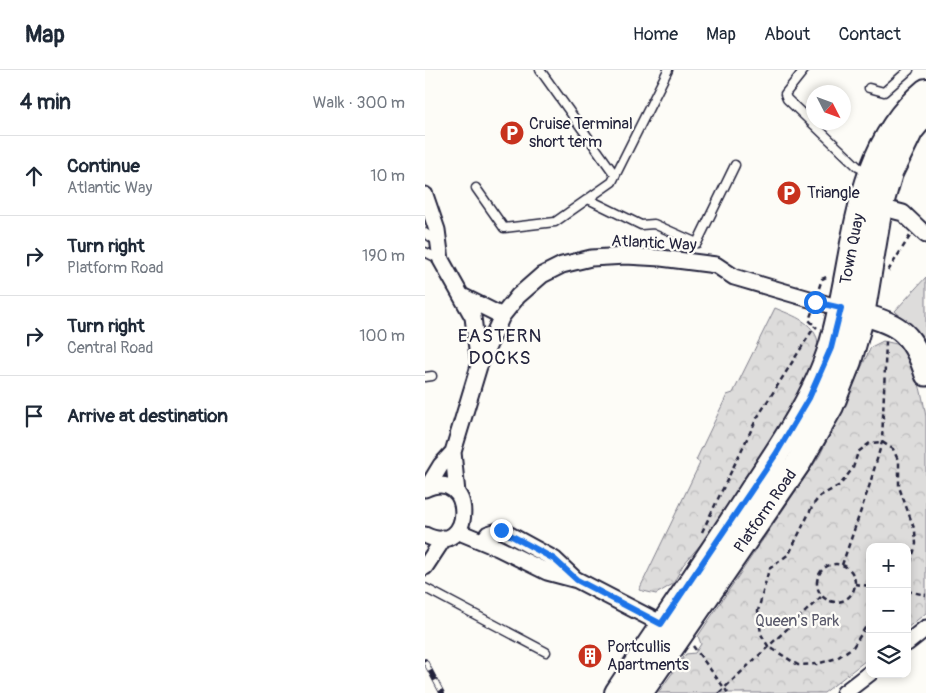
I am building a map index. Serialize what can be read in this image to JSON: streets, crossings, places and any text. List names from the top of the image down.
{
  "streets": {
    "main road": ["Town Quay", "Platform Road"],
    "street": ["Atlantic Way"]
  },
  "crossings": [
    ["Atlantic Way", "Town Quay"],
    ["Atlantic Way", "Platform Road"],
    ["Town Quay", "Platform Road"]
  ],
  "districts": ["EASTERN DOCKS"],
  "parks": ["Queen's Park"],
  "places": {
    "parking": ["Cruise Terminal short term", "Triangle"],
    "building": ["Portcullis Apartments"]
  },
  "north": "bottom right",
  "page": {
    "header": "Map",
    "nav": [
      "Home",
      "Map",
      "About",
      "Contact"
    ],
    "heading": ["4 min", "Walk · 300 m"],
    "list": [
      ["Continue", "Atlantic Way", "10 m"],
      ["Turn right", "Platform Road", "190 m"],
      ["Turn right", "Central Road", "100 m"],
      "Arrive at destination"
    ],
    "map_buttons": ["+", "−"]
  }
}
